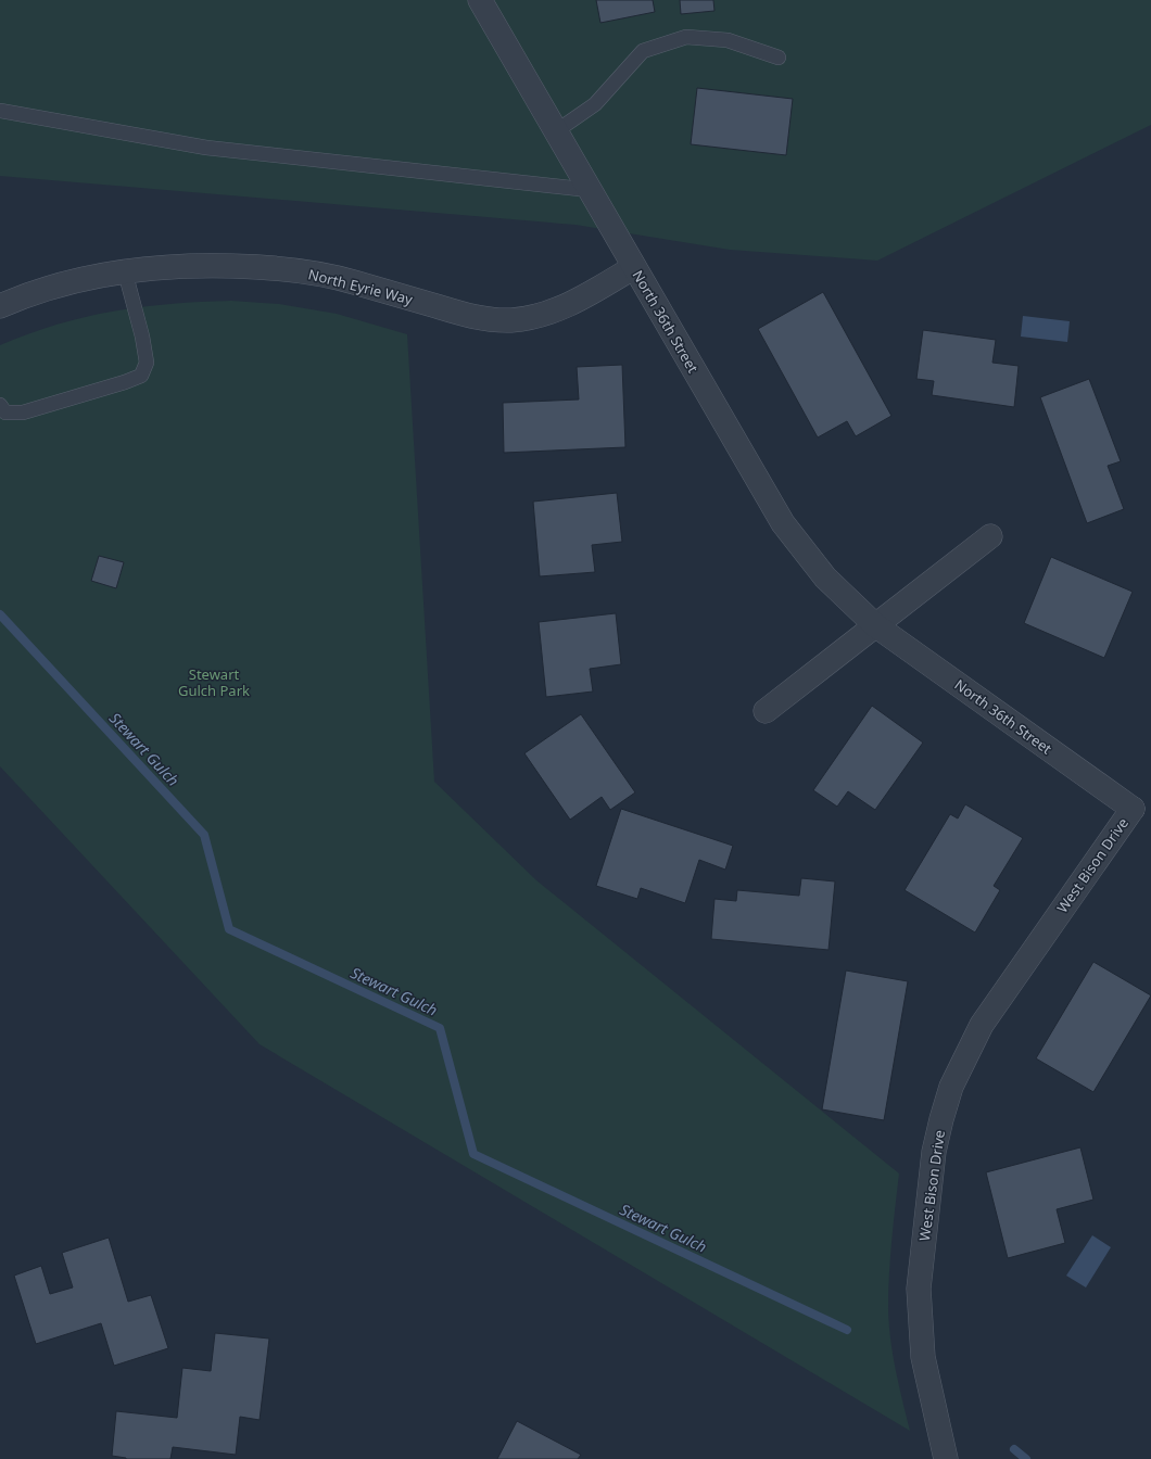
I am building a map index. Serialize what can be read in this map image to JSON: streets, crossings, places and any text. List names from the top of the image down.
{
  "streets": {
    "street": ["North Eyrie Way", "North 36th Street", "West Bison Drive"]
  },
  "crossings": [
    ["North Eyrie Way", "North 36th Street"],
    ["North 36th Street", "West Bison Drive"]
  ],
  "water": ["Stewart Gulch"],
  "parks": ["Stewart Gulch Park"]
}
